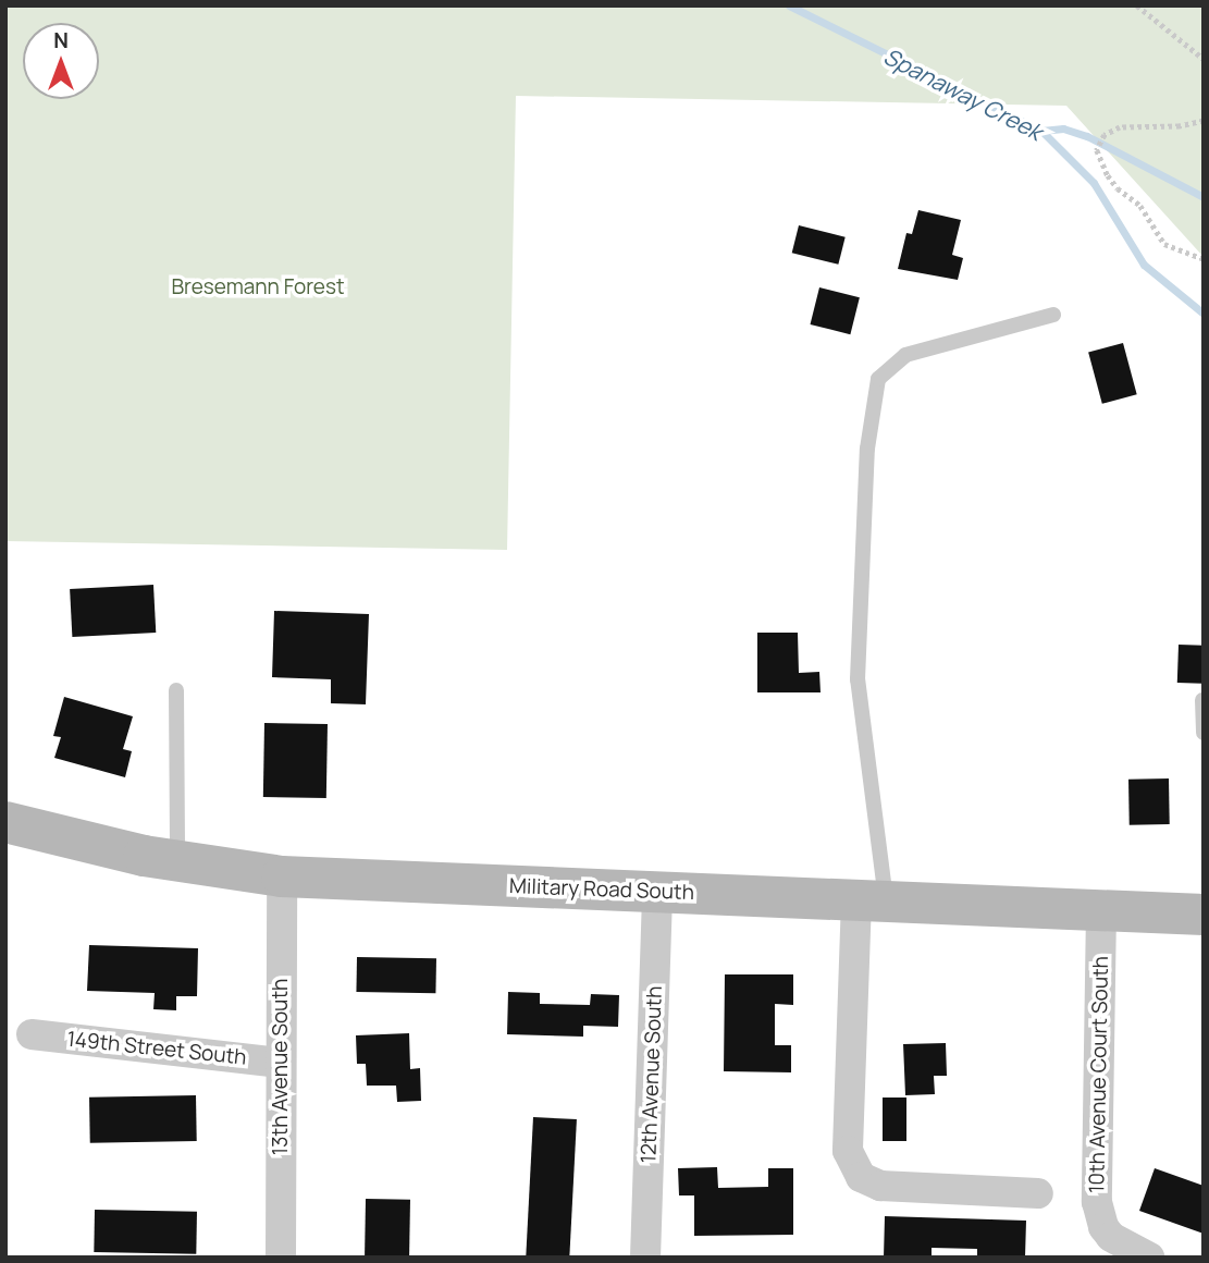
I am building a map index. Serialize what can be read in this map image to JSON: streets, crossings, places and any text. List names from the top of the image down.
{
  "streets": {
    "main road": ["Military Road South"],
    "street": [
      "149th Street South",
      "13th Avenue South",
      "12th Avenue South",
      "10th Avenue Court South"
    ]
  },
  "crossings": [
    ["Military Road South", "13th Avenue South"],
    ["Military Road South", "12th Avenue South"],
    ["Military Road South", "10th Avenue Court South"],
    ["149th Street South", "13th Avenue South"]
  ],
  "water": ["Spanaway Creek"],
  "parks": ["Bresemann Forest"],
  "north": "top"
}
